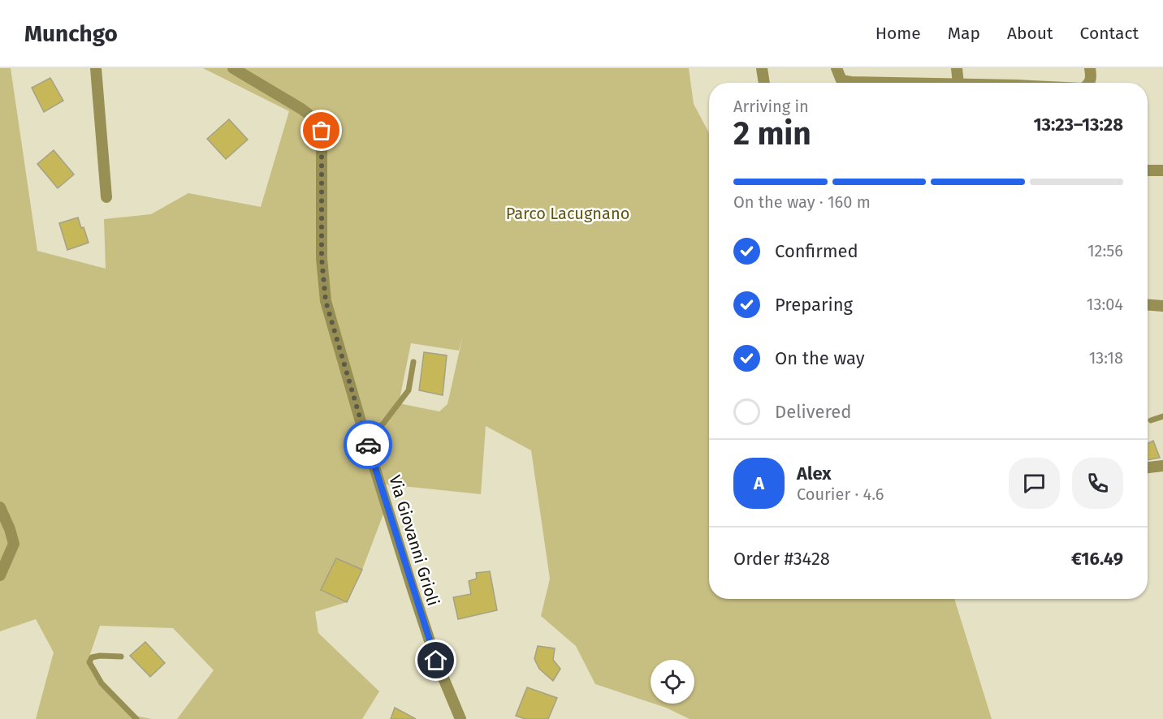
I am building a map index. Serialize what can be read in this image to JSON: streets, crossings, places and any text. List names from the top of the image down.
{
  "streets": {
    "street": ["Via Giovanni Grioli"]
  },
  "parks": ["Parco Lacugnano"],
  "page": {
    "header": "Munchgo",
    "nav": [
      "Home",
      "Map",
      "About",
      "Contact"
    ],
    "heading": ["2 min", "Arriving in", "13:23–13:28"],
    "panel": [
      "Alex",
      "Courier · 4.6",
      "Order #3428",
      "€16.49"
    ],
    "bar": "On the way · 160 m",
    "list": [
      ["Confirmed", "12:56"],
      ["Preparing", "13:04"],
      ["On the way", "13:18"],
      "Delivered"
    ],
    "round": "A"
  }
}
